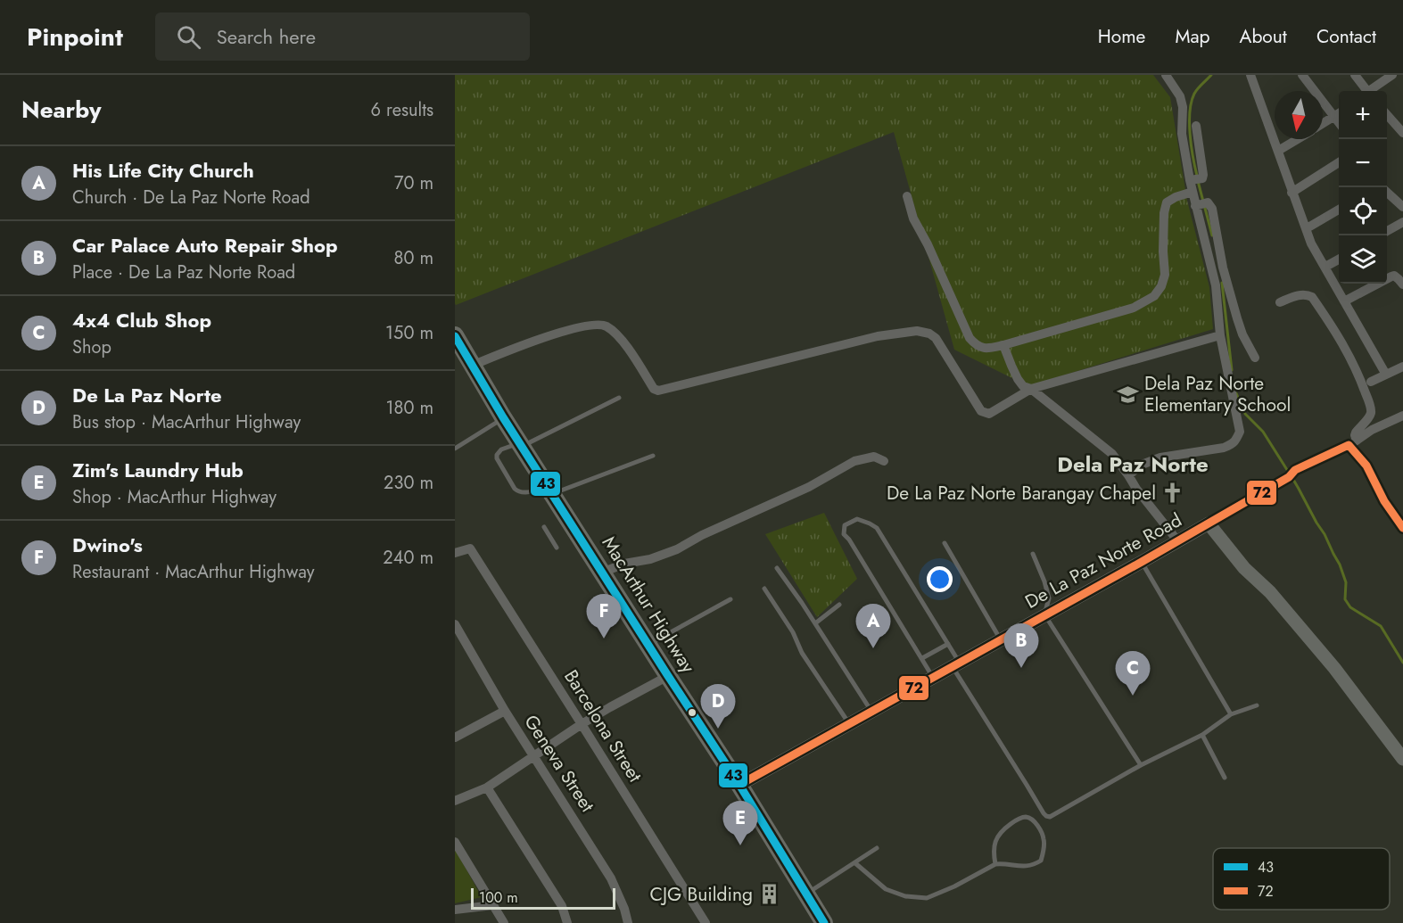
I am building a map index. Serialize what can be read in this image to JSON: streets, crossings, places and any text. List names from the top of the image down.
{
  "streets": {
    "highway": ["MacArthur Highway"],
    "street": ["De La Paz Norte Road", "Barcelona Street", "Geneva Street"]
  },
  "crossings": [
    ["De La Paz Norte Road", "MacArthur Highway"]
  ],
  "districts": ["Dela Paz Norte"],
  "places": {
    "school or university": ["Dela Paz Norte Elementary School"],
    "church": ["De La Paz Norte Barangay Chapel"],
    "building": ["CJG Building"]
  },
  "lines": ["transit line 43", "transit line 72"],
  "legend": ["43", "72"],
  "scale_bar": "100 m",
  "north": "bottom",
  "page": {
    "header": "Pinpoint",
    "search": "Search here",
    "nav": [
      "Home",
      "Map",
      "About",
      "Contact"
    ],
    "heading": ["Nearby", "6 results"],
    "map_buttons": ["+", "−"],
    "list": [
      {
        "mark": "A",
        "name": "His Life City Church",
        "note": "Church · De La Paz Norte Road",
        "value": "70 m"
      },
      {
        "mark": "B",
        "name": "Car Palace Auto Repair Shop",
        "note": "Place · De La Paz Norte Road",
        "value": "80 m"
      },
      {
        "mark": "C",
        "name": "4x4 Club Shop",
        "note": "Shop",
        "value": "150 m"
      },
      {
        "mark": "D",
        "name": "De La Paz Norte",
        "note": "Bus stop · MacArthur Highway",
        "value": "180 m"
      },
      {
        "mark": "E",
        "name": "Zim's Laundry Hub",
        "note": "Shop · MacArthur Highway",
        "value": "230 m"
      },
      {
        "mark": "F",
        "name": "Dwino's",
        "note": "Restaurant · MacArthur Highway",
        "value": "240 m"
      }
    ],
    "pins": [
      "F",
      "A",
      "B",
      "C",
      "D",
      "E"
    ],
    "scale": "100 m"
  }
}
